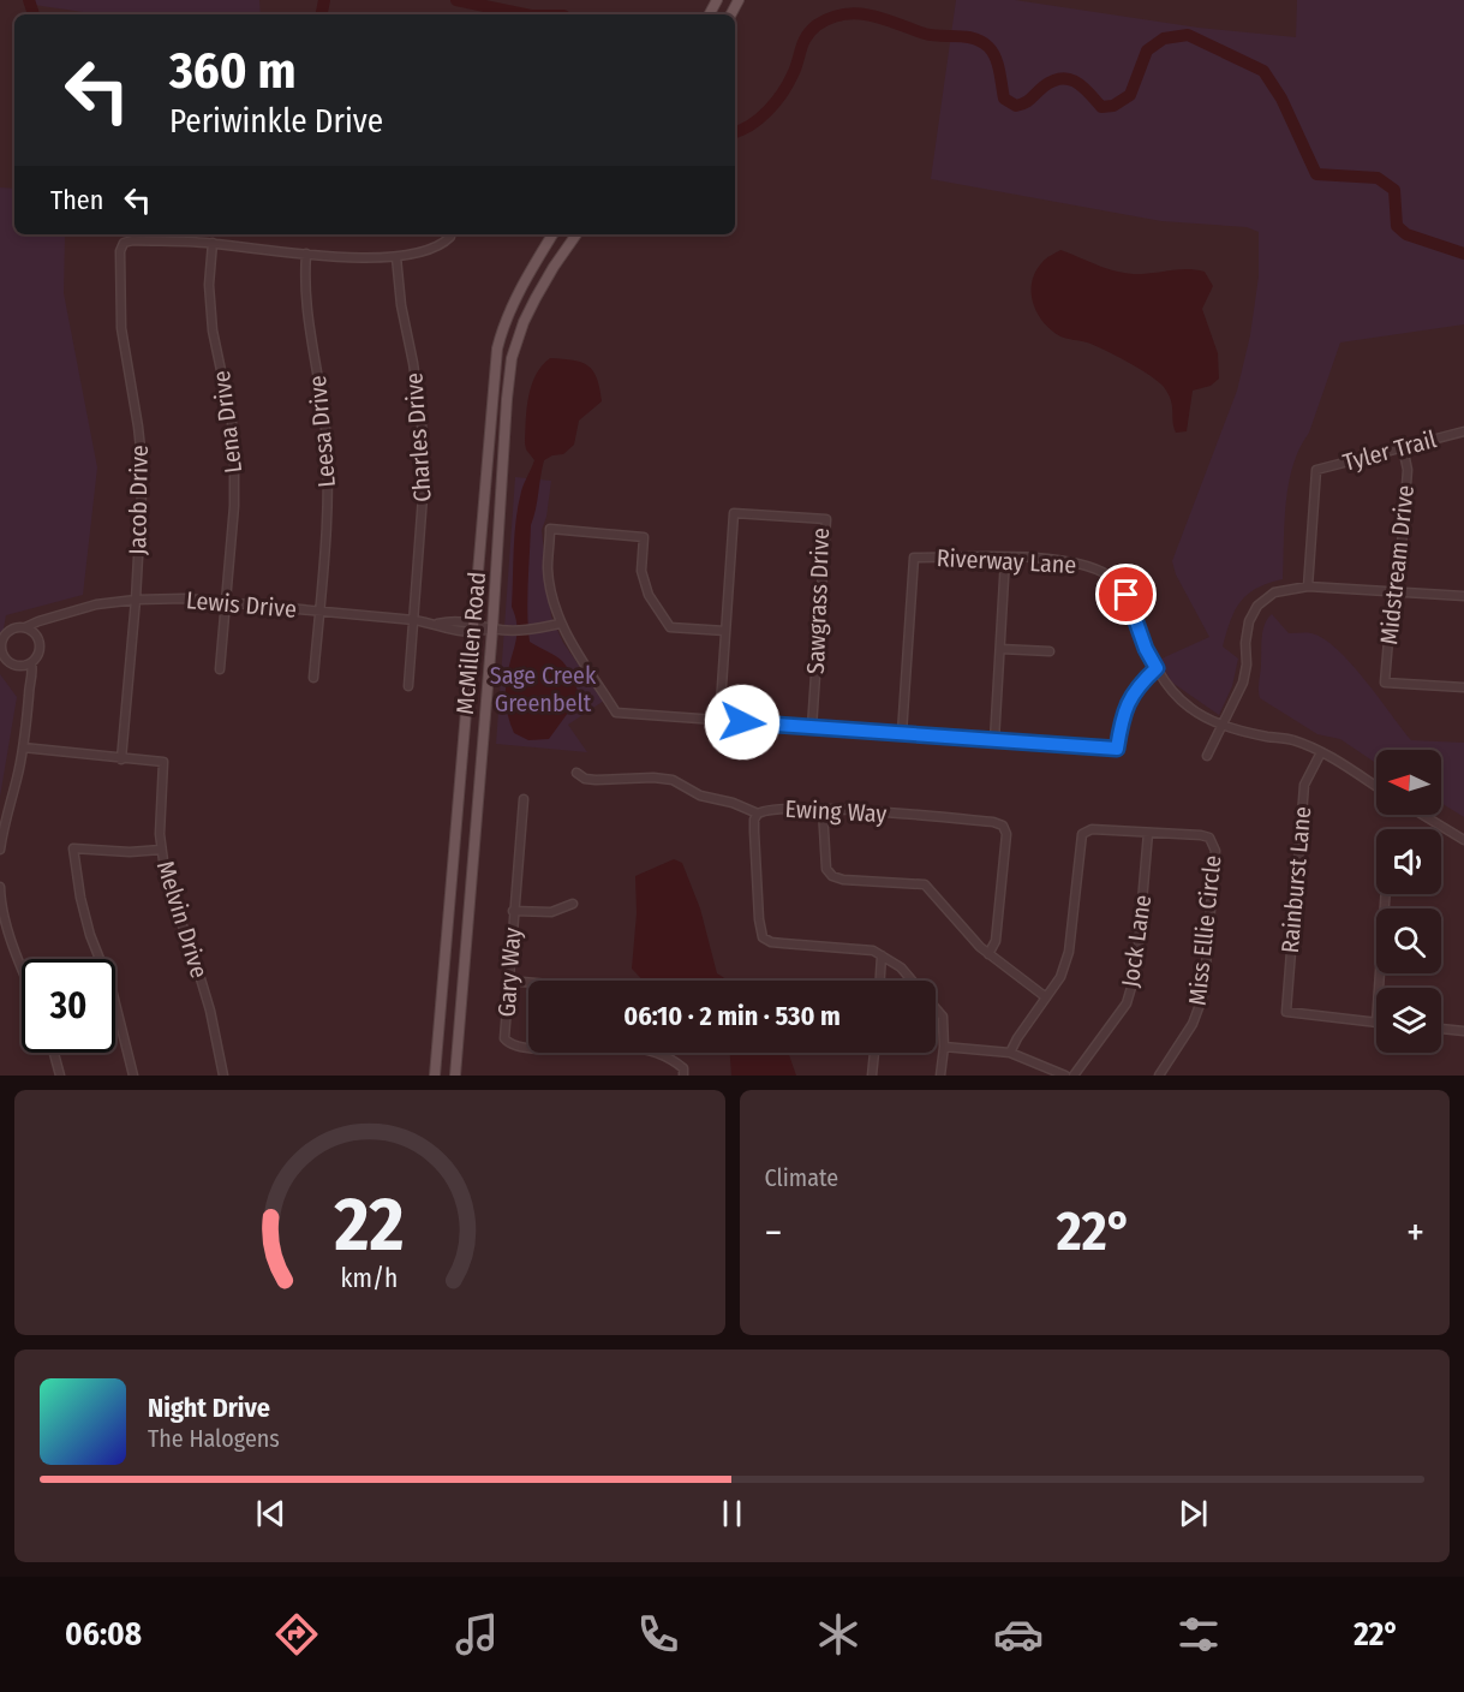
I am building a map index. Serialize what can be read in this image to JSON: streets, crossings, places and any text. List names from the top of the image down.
{
  "streets": {
    "main road": ["McMillen Road"],
    "street": [
      "Lena Drive",
      "Leesa Drive",
      "Charles Drive",
      "Tyler Trail",
      "Jacob Drive",
      "Riverway Lane",
      "Midstream Drive",
      "Sawgrass Drive",
      "Lewis Drive",
      "Ewing Way",
      "Rainburst Lane",
      "Melvin Drive",
      "Miss Ellie Circle",
      "Jock Lane",
      "Gary Way"
    ]
  },
  "crossings": [
    ["Lena Drive", "Jacob Drive"],
    ["Lena Drive", "Lewis Drive"],
    ["Leesa Drive", "Lewis Drive"],
    ["Charles Drive", "Lewis Drive"],
    ["Tyler Trail", "Midstream Drive"],
    ["Jacob Drive", "Lewis Drive"],
    ["Jacob Drive", "Melvin Drive"],
    ["Riverway Lane", "Rainburst Lane"],
    ["Lewis Drive", "McMillen Road"],
    ["Miss Ellie Circle", "Jock Lane"]
  ],
  "parks": ["Sage Creek Greenbelt"],
  "north": "left",
  "page": {
    "turn": ["360 m", "Periwinkle Drive"],
    "then": "Then",
    "limit": "30",
    "trip": "06:10 · 2 min · 530 m",
    "tile": "Climate",
    "heat": ["−", "22°", "+"],
    "song": ["Night Drive", "The Halogens"],
    "tabs": ["06:08", "22°"],
    "gauge": ["22", "km/h"]
  }
}
